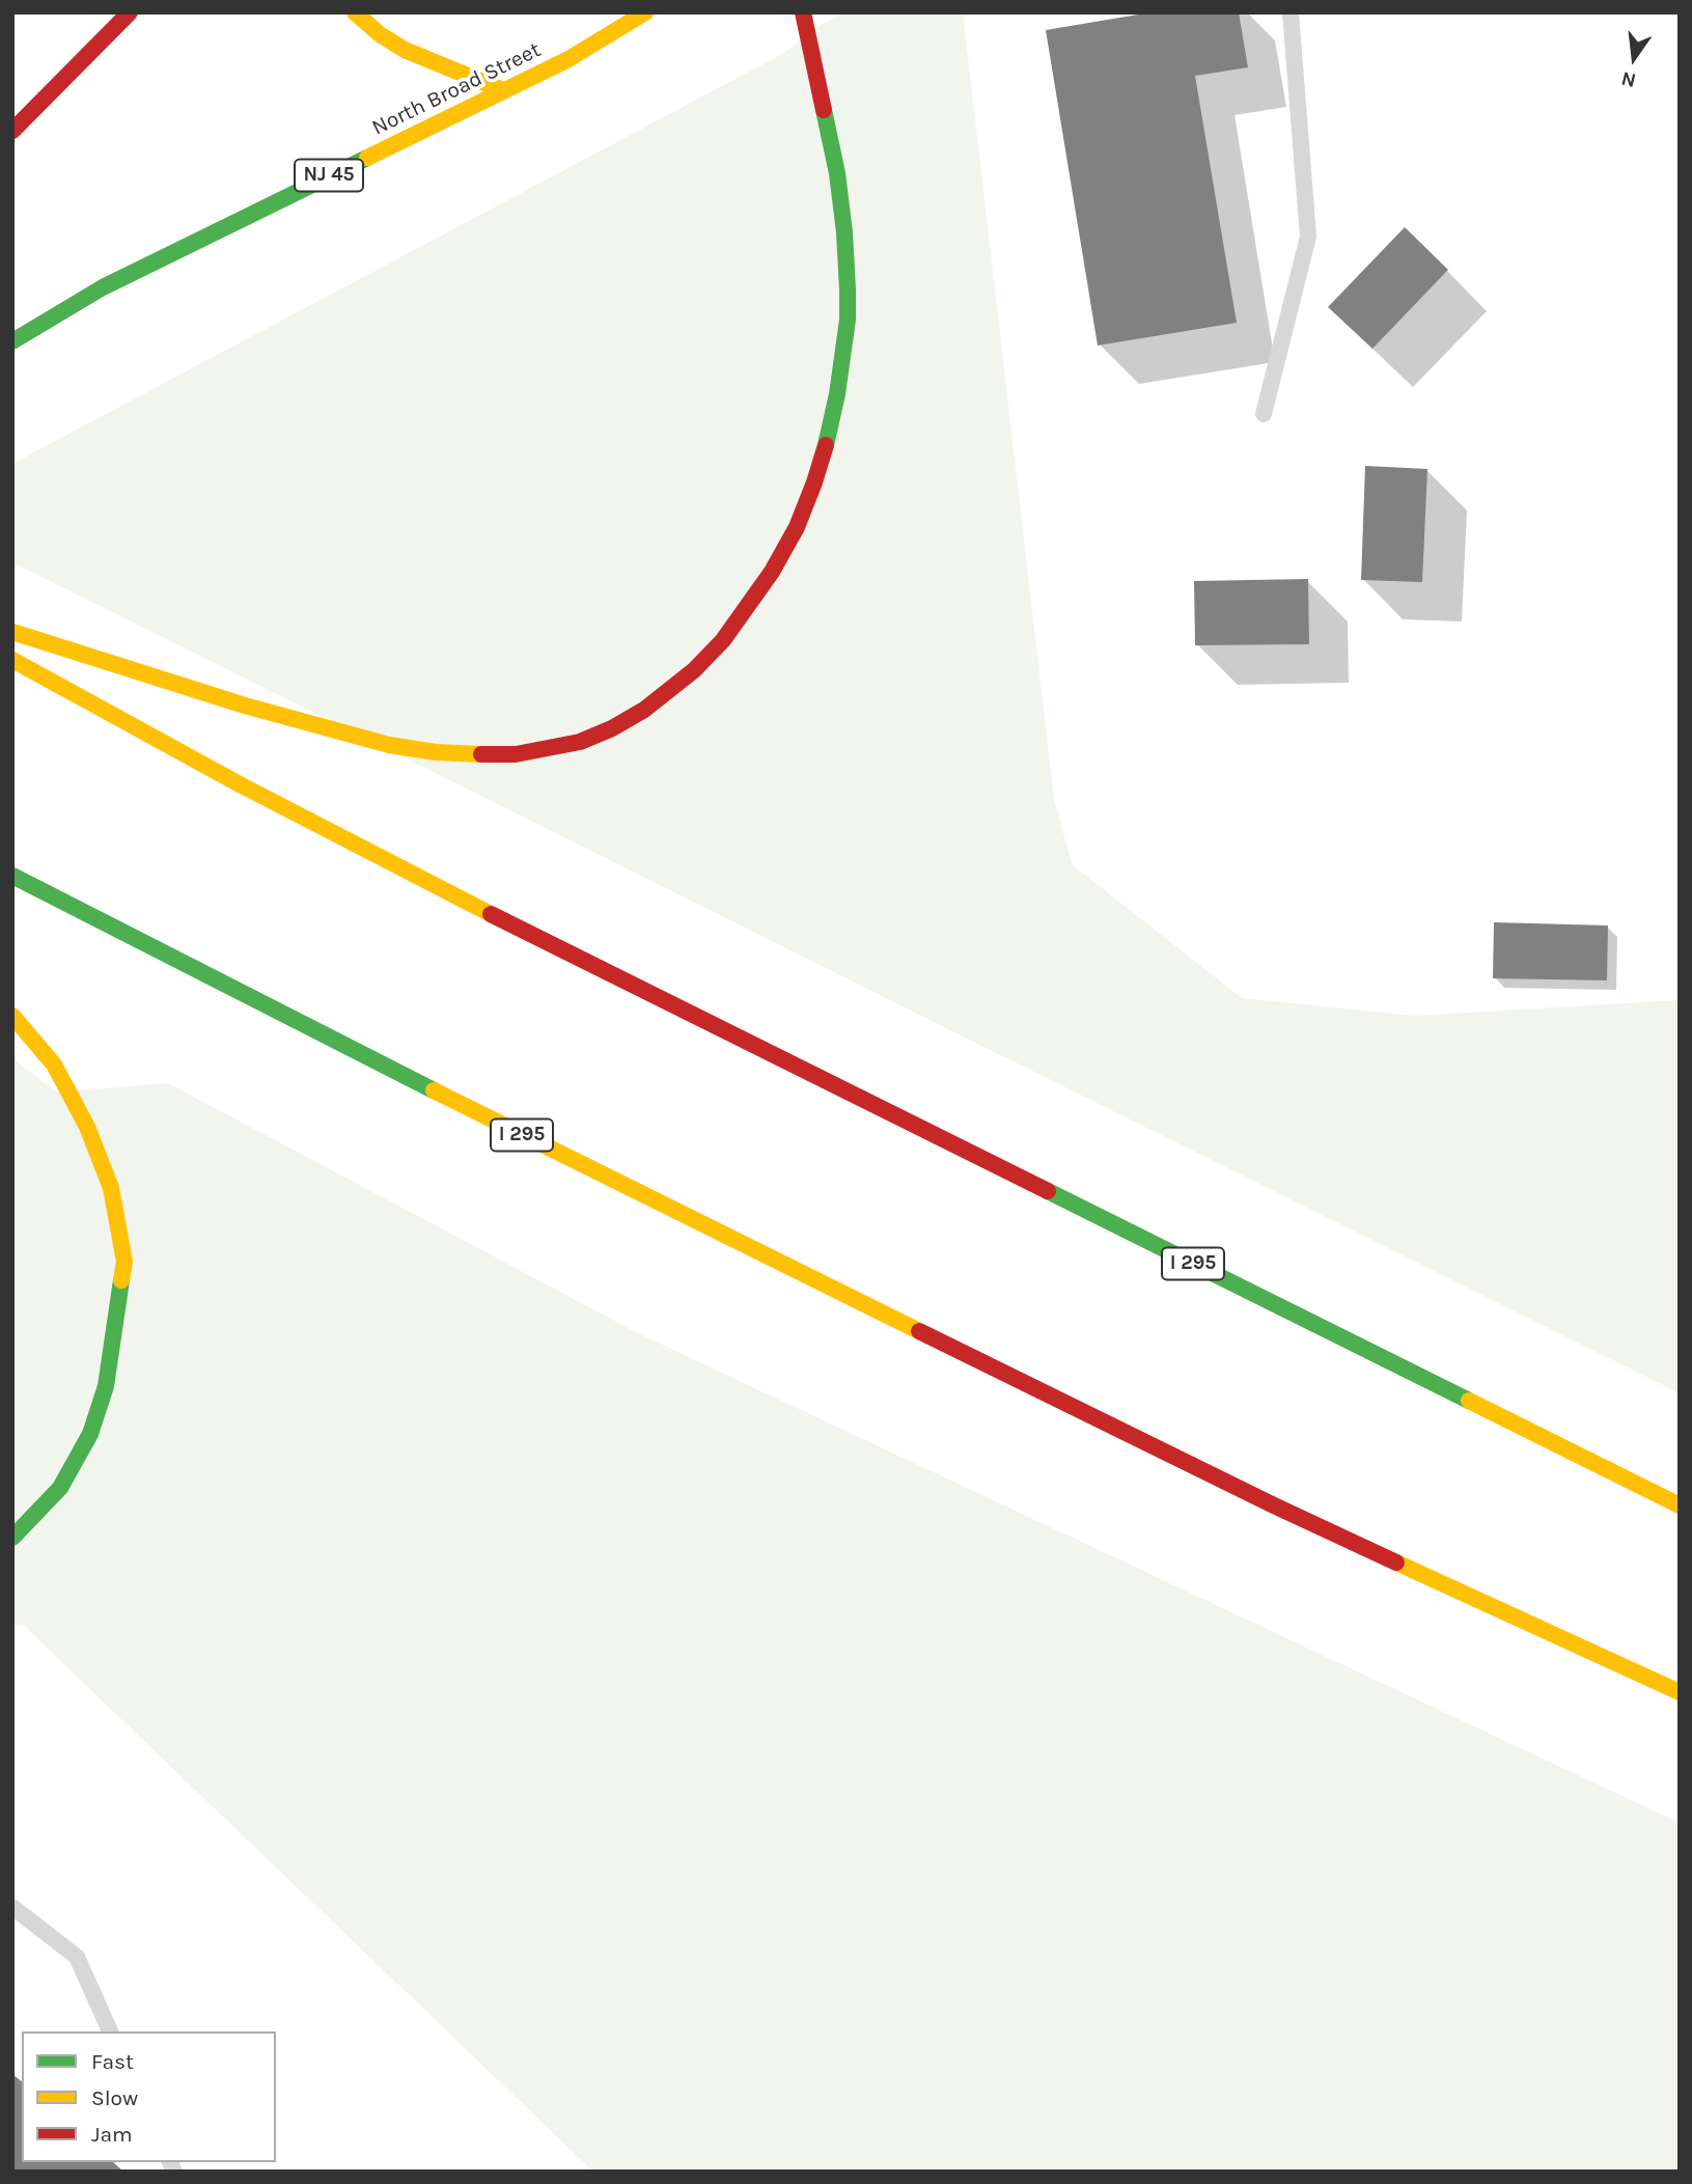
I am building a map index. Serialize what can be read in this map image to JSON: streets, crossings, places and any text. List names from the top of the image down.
{
  "streets": {
    "main road": ["North Broad Street", "NJ 45", "I 295"]
  },
  "legend": ["Fast", "Slow", "Jam"],
  "north": "bottom"
}
